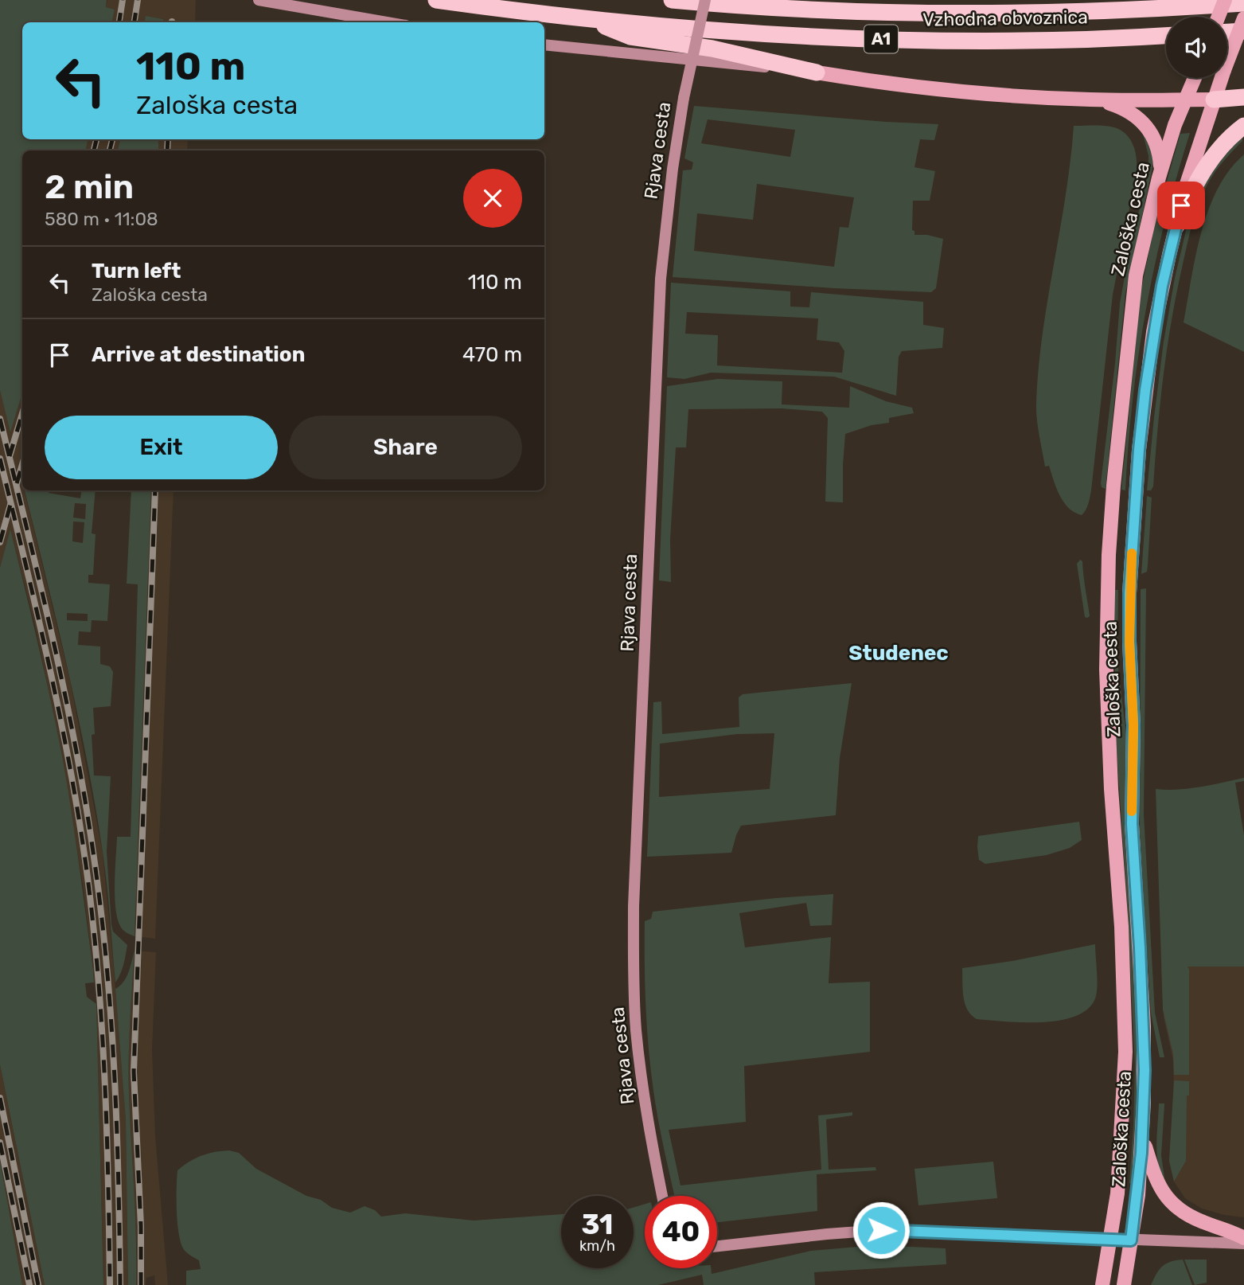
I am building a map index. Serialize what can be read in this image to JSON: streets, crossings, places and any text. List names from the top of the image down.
{
  "streets": {
    "highway": ["Vzhodna obvoznica", "A1"],
    "main road": ["Zaloška cesta"],
    "street": ["Rjava cesta"]
  },
  "districts": ["Studenec"],
  "page": {
    "turn": ["110 m", "Zaloška cesta"],
    "heading": ["2 min", "580 m · 11:08"],
    "list": [
      {
        "name": "Turn left",
        "note": "Zaloška cesta",
        "value": "110 m"
      },
      {
        "name": "Arrive at destination",
        "value": "470 m"
      }
    ],
    "buttons": ["Exit", "Share"],
    "speed": "31 km/h",
    "limit": "40"
  }
}
